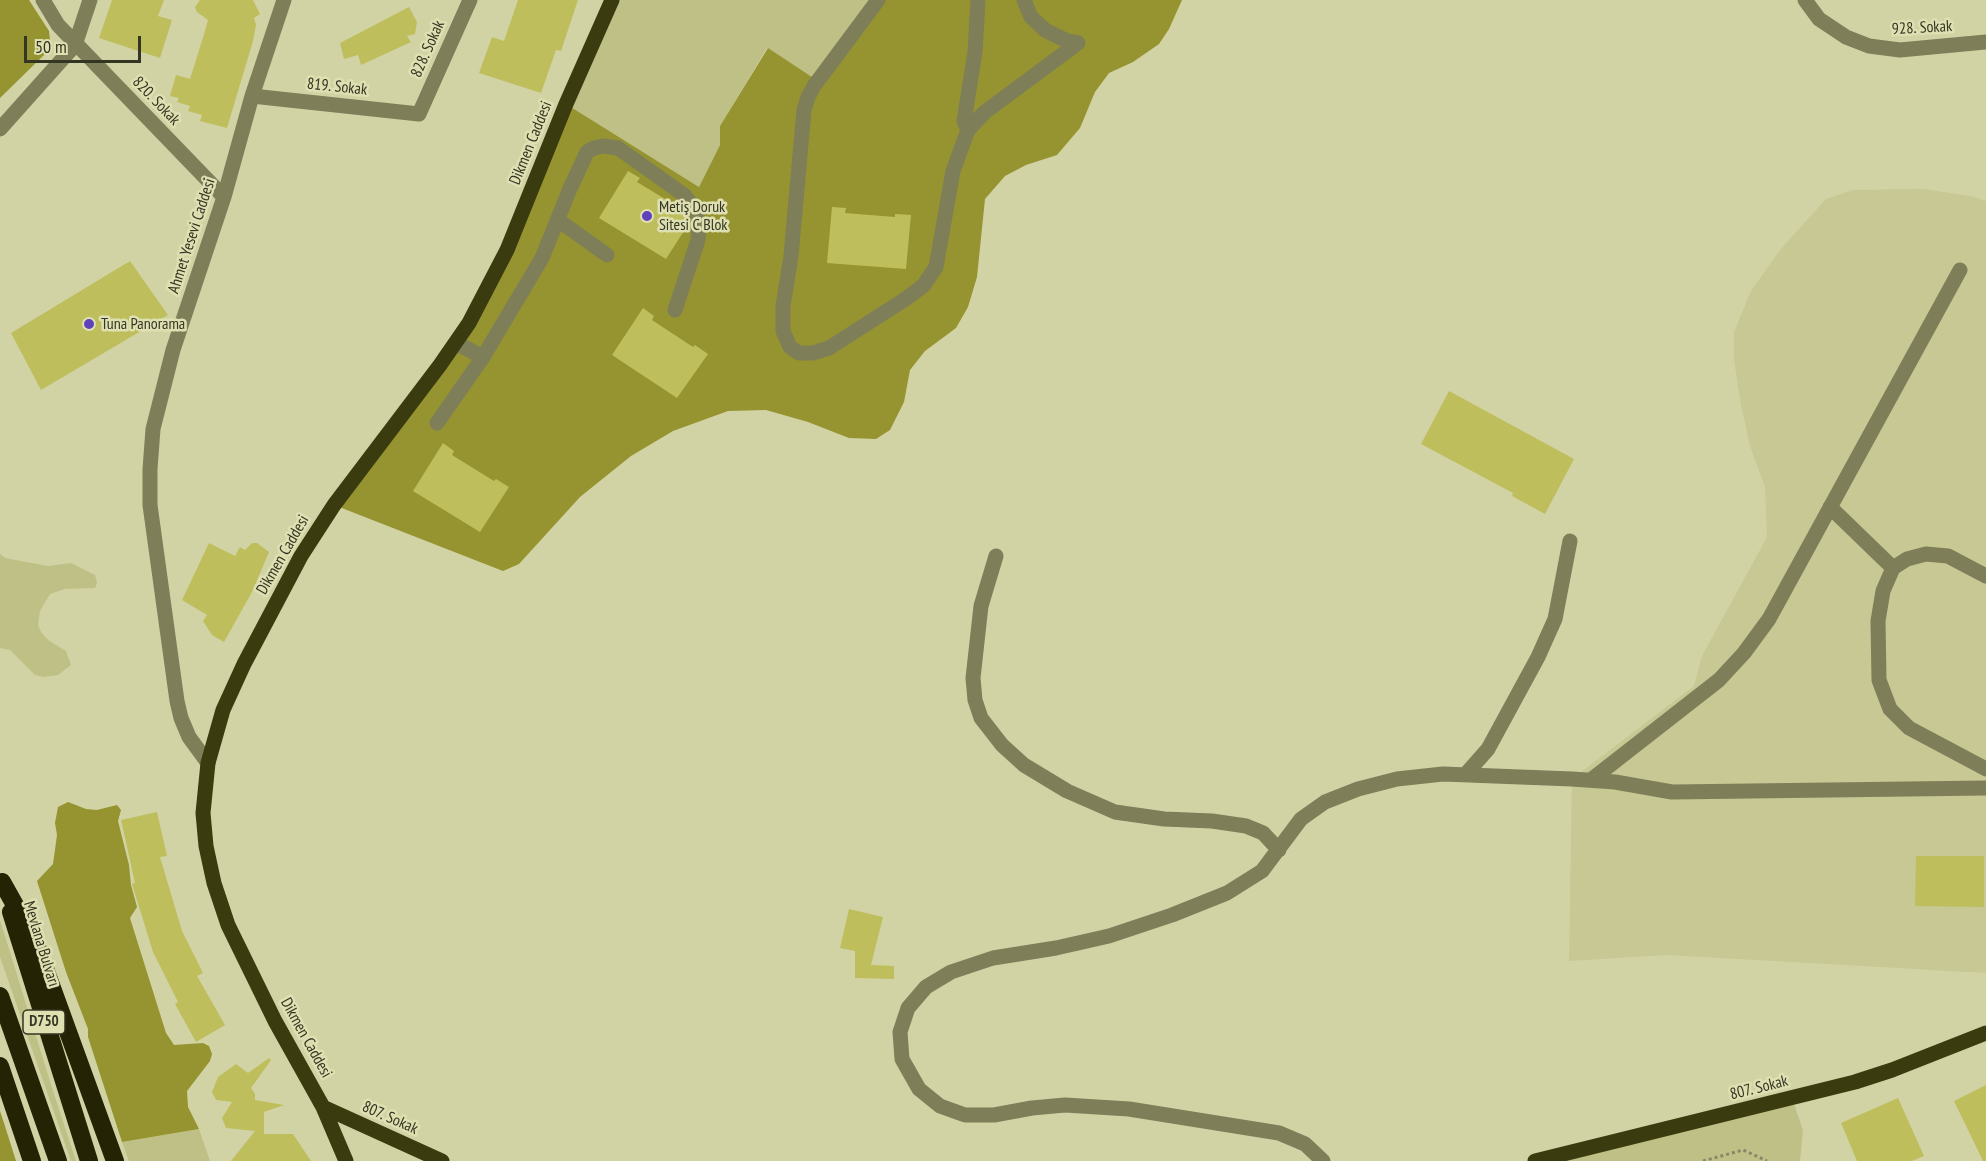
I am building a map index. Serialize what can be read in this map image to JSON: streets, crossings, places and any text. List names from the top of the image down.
{
  "streets": {
    "highway": ["Mevlana Bulvarı", "D750"],
    "main road": ["Dikmen Caddesi", "807. Sokak"],
    "street": [
      "928. Sokak",
      "828. Sokak",
      "819. Sokak",
      "820. Sokak",
      "Ahmet Yesevi Caddesi"
    ]
  },
  "crossings": [
    ["828. Sokak", "819. Sokak"],
    ["819. Sokak", "Ahmet Yesevi Caddesi"],
    ["820. Sokak", "Ahmet Yesevi Caddesi"],
    ["Dikmen Caddesi", "Ahmet Yesevi Caddesi"],
    ["Dikmen Caddesi", "807. Sokak"]
  ],
  "places": ["Metiş Doruk Sitesi C Blok", "Tuna Panorama"],
  "scale_bar": "50 m"
}
